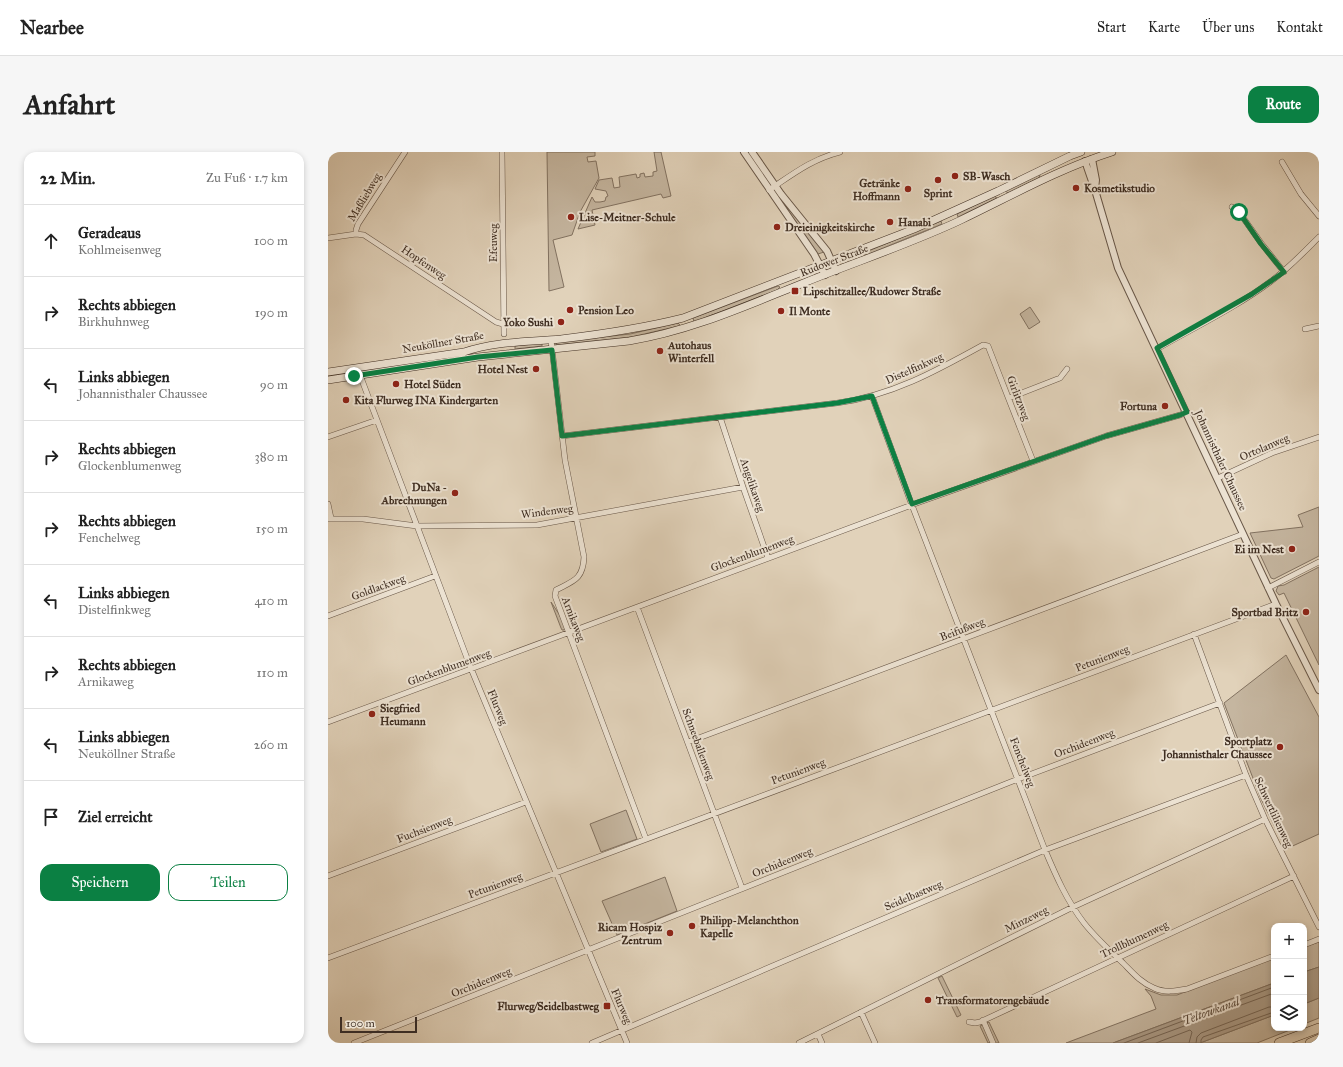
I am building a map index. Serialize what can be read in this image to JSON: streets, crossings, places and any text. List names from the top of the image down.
{
  "streets": {
    "main road": ["Rudower Straße", "Neuköllner Straße", "Johannisthaler Chaussee"],
    "street": [
      "Maßliebweg",
      "Efeuweg",
      "Hopfenweg",
      "Distelfinkweg",
      "Girlitzweg",
      "Ortolanweg",
      "Angelikaweg",
      "Windenweg",
      "Glockenblumenweg",
      "Goldlackweg",
      "Arnikaweg",
      "Beifußweg",
      "Petunienweg",
      "Flurweg",
      "Orchideenweg",
      "Schneeballenweg",
      "Fenchelweg",
      "Schwertlilienweg",
      "Fuchsienweg",
      "Seidelbastweg",
      "Minzeweg",
      "Trollblumenweg"
    ]
  },
  "crossings": [
    ["Maßliebweg", "Hopfenweg"],
    ["Efeuweg", "Hopfenweg"],
    ["Rudower Straße", "Neuköllner Straße"],
    ["Rudower Straße", "Johannisthaler Chaussee"],
    ["Rudower Straße", "Arnikaweg"],
    ["Neuköllner Straße", "Arnikaweg"],
    ["Neuköllner Straße", "Flurweg"],
    ["Distelfinkweg", "Girlitzweg"],
    ["Distelfinkweg", "Angelikaweg"],
    ["Distelfinkweg", "Arnikaweg"],
    ["Distelfinkweg", "Fenchelweg"],
    ["Girlitzweg", "Glockenblumenweg"],
    ["Ortolanweg", "Johannisthaler Chaussee"],
    ["Johannisthaler Chaussee", "Glockenblumenweg"],
    ["Johannisthaler Chaussee", "Beifußweg"],
    ["Johannisthaler Chaussee", "Petunienweg"],
    ["Angelikaweg", "Windenweg"],
    ["Angelikaweg", "Glockenblumenweg"],
    ["Windenweg", "Arnikaweg"],
    ["Windenweg", "Flurweg"],
    ["Glockenblumenweg", "Arnikaweg"],
    ["Glockenblumenweg", "Flurweg"],
    ["Glockenblumenweg", "Schneeballenweg"],
    ["Glockenblumenweg", "Fenchelweg"],
    ["Goldlackweg", "Flurweg"],
    ["Arnikaweg", "Petunienweg"],
    ["Beifußweg", "Schneeballenweg"],
    ["Beifußweg", "Fenchelweg"],
    ["Petunienweg", "Flurweg"],
    ["Petunienweg", "Schneeballenweg"],
    ["Petunienweg", "Fenchelweg"],
    ["Petunienweg", "Schwertlilienweg"],
    ["Flurweg", "Orchideenweg"],
    ["Flurweg", "Fuchsienweg"],
    ["Flurweg", "Seidelbastweg"],
    ["Orchideenweg", "Schneeballenweg"],
    ["Orchideenweg", "Fenchelweg"],
    ["Orchideenweg", "Schwertlilienweg"],
    ["Fenchelweg", "Seidelbastweg"],
    ["Fenchelweg", "Minzeweg"],
    ["Fenchelweg", "Trollblumenweg"],
    ["Schwertlilienweg", "Seidelbastweg"],
    ["Schwertlilienweg", "Minzeweg"],
    ["Schwertlilienweg", "Trollblumenweg"]
  ],
  "water": ["Teltowkanal"],
  "places": {
    "other": [
      "SB-Wasch",
      "Sprint",
      "Kosmetikstudio",
      "Getränke Hoffmann",
      "Lise-Meitner-Schule",
      "Hanabi",
      "Dreieinigkeitskirche",
      "Pension Leo",
      "Il Monte",
      "Yoko Sushi",
      "Autohaus Winterfell",
      "Hotel Nest",
      "Hotel Süden",
      "Kita Flurweg INA Kindergarten",
      "Fortuna",
      "DuNa - Abrechnungen",
      "Ei im Nest",
      "Sportbad Britz",
      "Siegfried Heumann",
      "Sportplatz Johannisthaler Chaussee",
      "Philipp-Melanchthon Kapelle",
      "Ricam Hospiz Zentrum",
      "Transformatorengebäude"
    ],
    "transit": ["Lipschitzallee/Rudower Straße", "Flurweg/Seidelbastweg"]
  },
  "scale_bar": "100 m",
  "page": {
    "header": "Nearbee",
    "nav": [
      "Start",
      "Karte",
      "Über uns",
      "Kontakt"
    ],
    "buttons": [
      "Route",
      ["Speichern", "Teilen"]
    ],
    "title": "Anfahrt",
    "heading": ["22 Min.", "Zu Fuß · 1.7 km"],
    "list": [
      ["Geradeaus", "Kohlmeisenweg", "100 m"],
      ["Rechts abbiegen", "Birkhuhnweg", "190 m"],
      ["Links abbiegen", "Johannisthaler Chaussee", "90 m"],
      ["Rechts abbiegen", "Glockenblumenweg", "380 m"],
      ["Rechts abbiegen", "Fenchelweg", "150 m"],
      ["Links abbiegen", "Distelfinkweg", "410 m"],
      ["Rechts abbiegen", "Arnikaweg", "110 m"],
      ["Links abbiegen", "Neuköllner Straße", "260 m"],
      "Ziel erreicht"
    ],
    "map_buttons": ["+", "−"],
    "scale": "100 m"
  }
}
